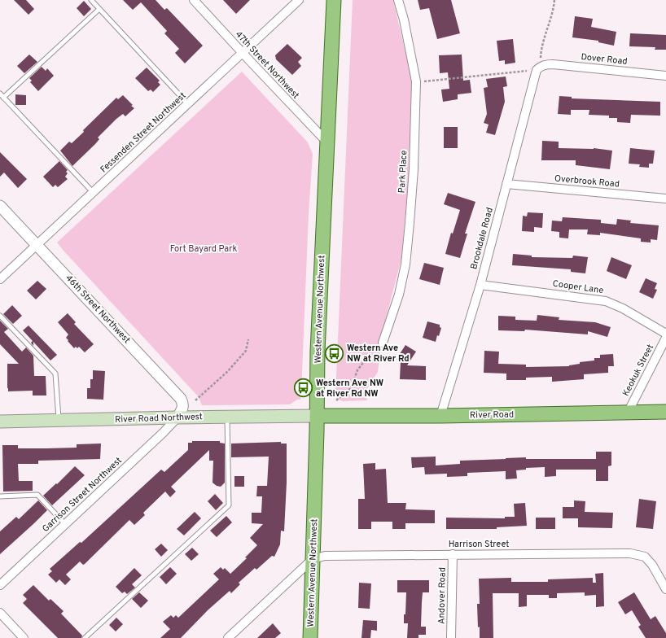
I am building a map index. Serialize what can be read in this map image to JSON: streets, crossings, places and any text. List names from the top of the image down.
{
  "streets": {
    "main road": ["Western Avenue Northwest", "River Road", "River Road Northwest"],
    "street": [
      "Dover Road",
      "47th Street Northwest",
      "Fessenden Street Northwest",
      "Park Place",
      "Overbrook Road",
      "Brookdale Road",
      "Cooper Lane",
      "46th Street Northwest",
      "Keokuk Street",
      "Garrison Street Northwest",
      "Harrison Street",
      "Andover Road"
    ]
  },
  "crossings": [
    ["Dover Road", "Brookdale Road"],
    ["47th Street Northwest", "Fessenden Street Northwest"],
    ["47th Street Northwest", "Western Avenue Northwest"],
    ["Fessenden Street Northwest", "46th Street Northwest"],
    ["Overbrook Road", "Brookdale Road"],
    ["Brookdale Road", "Cooper Lane"],
    ["Brookdale Road", "River Road"],
    ["46th Street Northwest", "River Road Northwest"],
    ["46th Street Northwest", "Garrison Street Northwest"],
    ["Western Avenue Northwest", "River Road"],
    ["Western Avenue Northwest", "River Road Northwest"],
    ["Western Avenue Northwest", "Harrison Street"],
    ["Keokuk Street", "River Road"],
    ["River Road", "River Road Northwest"],
    ["River Road Northwest", "Garrison Street Northwest"],
    ["Harrison Street", "Andover Road"]
  ],
  "parks": ["Fort Bayard Park"],
  "places": {
    "bus stop": ["Western Ave NW at River Rd", "Western Ave NW at River Rd NW"]
  }
}
